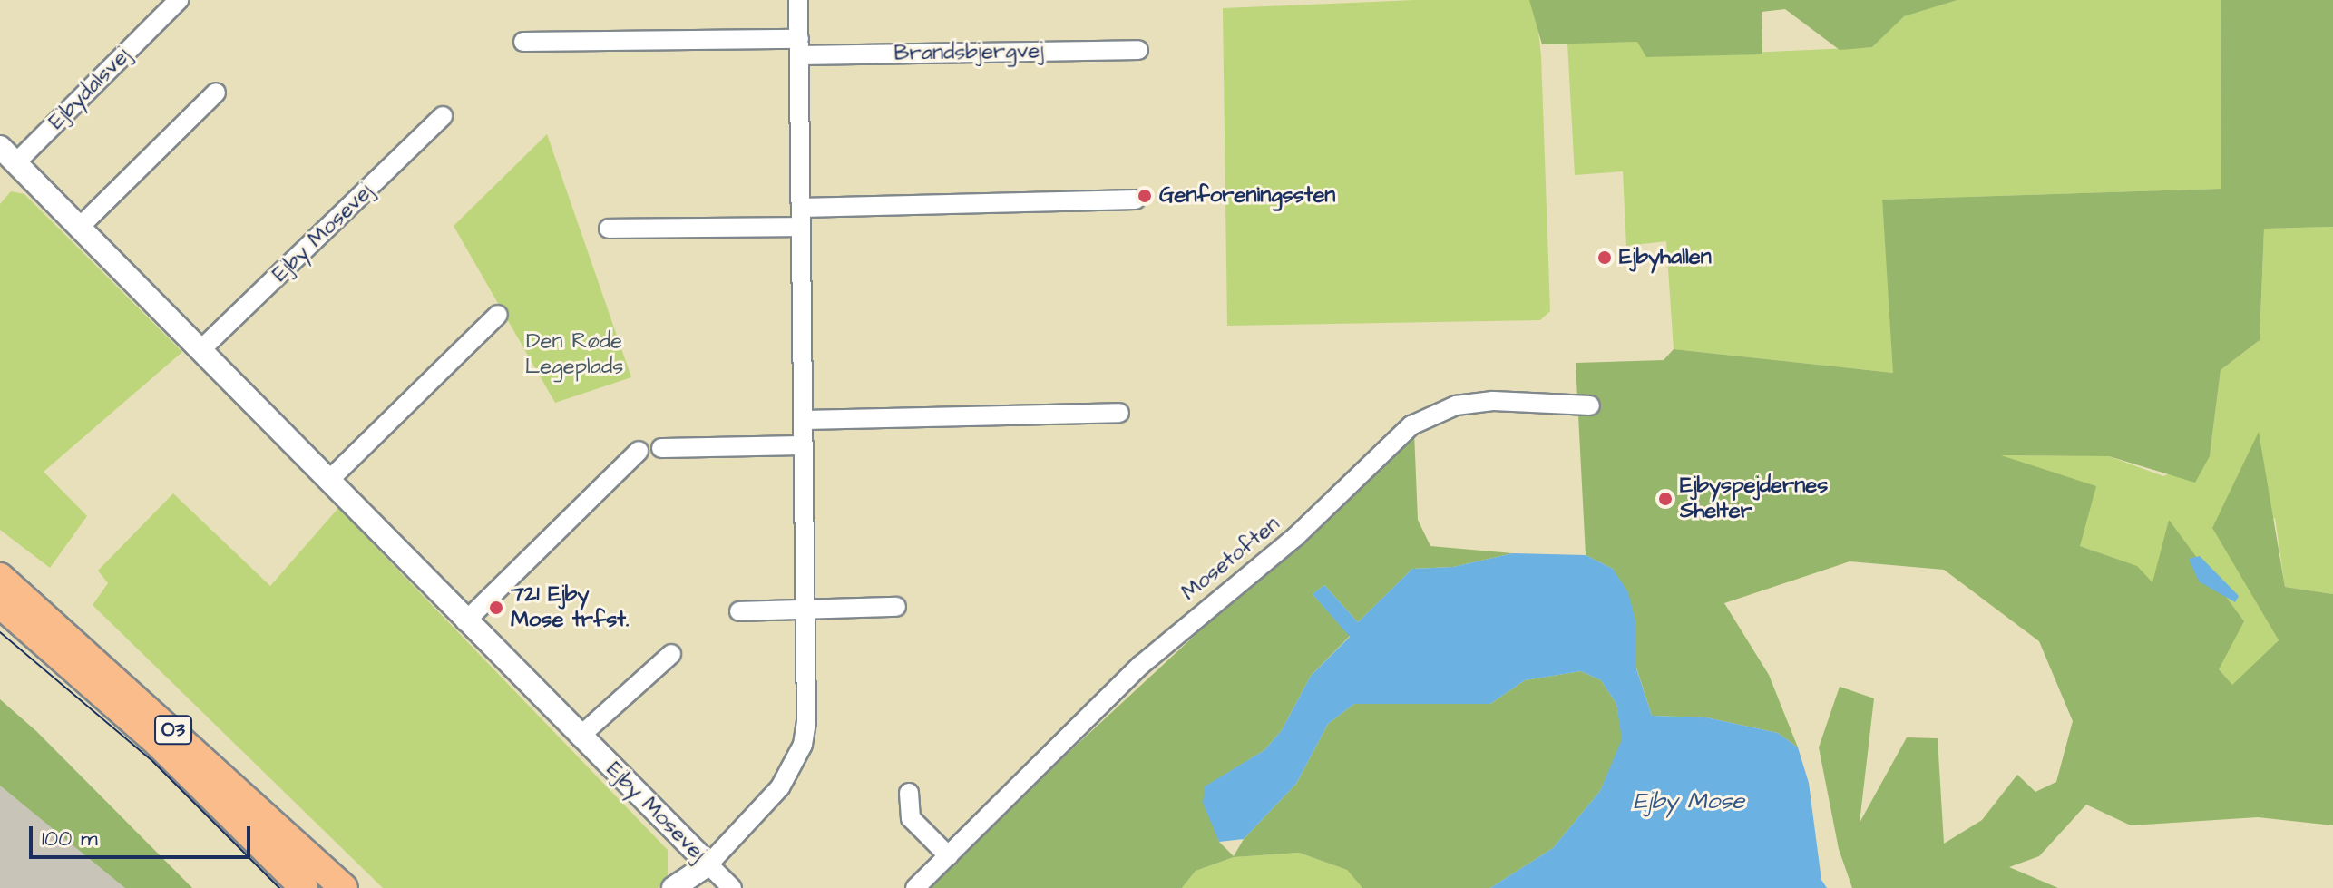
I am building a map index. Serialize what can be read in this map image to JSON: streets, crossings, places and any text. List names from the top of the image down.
{
  "streets": {
    "main road": ["O3"],
    "street": [
      "Brandsbjergvej",
      "Ejbydalsvej",
      "Ejby Mosevej",
      "Mosetoften"
    ]
  },
  "crossings": [
    ["Ejbydalsvej", "Ejby Mosevej"]
  ],
  "water": ["Ejby Mose"],
  "parks": ["Den Røde Legeplads"],
  "places": [
    "Genforeningssten",
    "Ejbyhallen",
    "Ejbyspejdernes Shelter",
    "721 Ejby Mose trfst."
  ],
  "scale_bar": "100 m"
}
